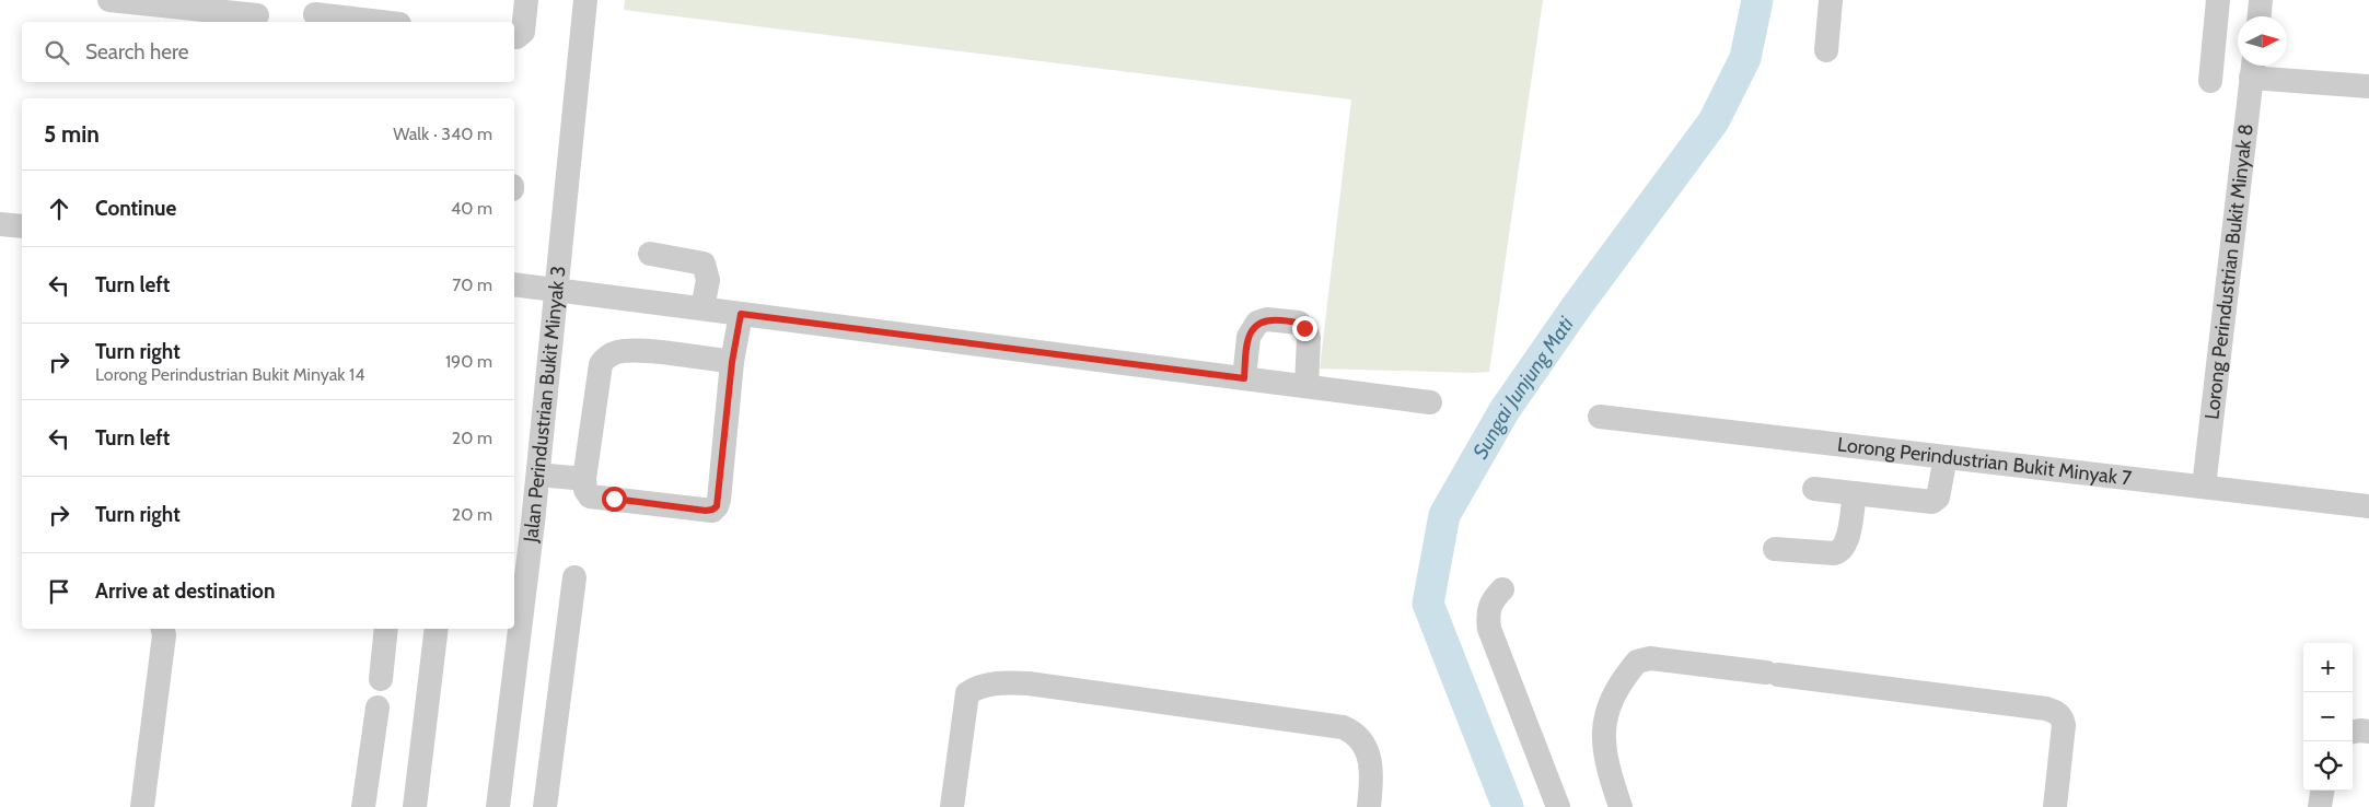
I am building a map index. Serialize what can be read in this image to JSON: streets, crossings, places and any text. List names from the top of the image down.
{
  "streets": {
    "street": ["Lorong Perindustrian Bukit Minyak 8", "Jalan Perindustrian Bukit Minyak 3", "Lorong Perindustrian Bukit Minyak 7"]
  },
  "crossings": [
    ["Lorong Perindustrian Bukit Minyak 8", "Lorong Perindustrian Bukit Minyak 7"]
  ],
  "water": ["Sungai Junjung Mati"],
  "north": "right",
  "page": {
    "search": "Search here",
    "heading": ["5 min", "Walk · 340 m"],
    "list": [
      ["Continue", "40 m"],
      ["Turn left", "70 m"],
      ["Turn right", "Lorong Perindustrian Bukit Minyak 14", "190 m"],
      ["Turn left", "20 m"],
      ["Turn right", "20 m"],
      "Arrive at destination"
    ],
    "map_buttons": ["+", "−"]
  }
}
